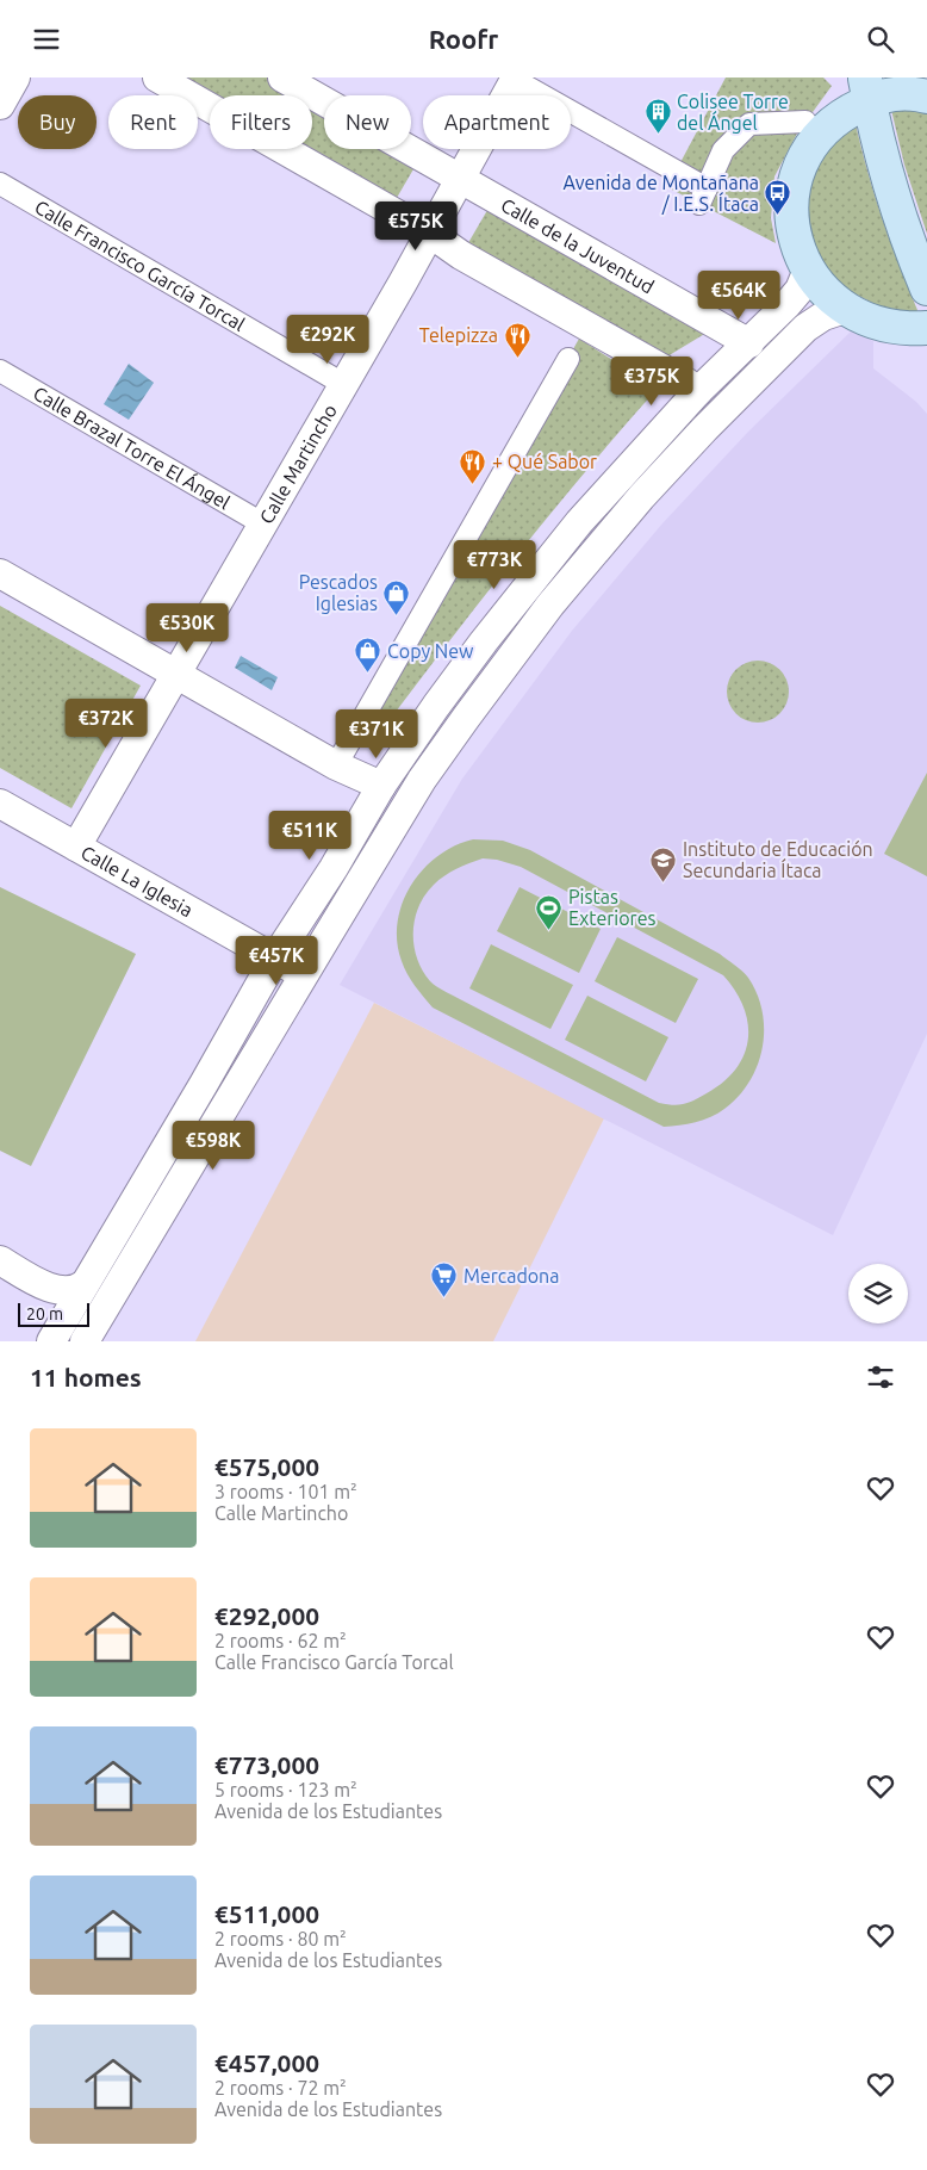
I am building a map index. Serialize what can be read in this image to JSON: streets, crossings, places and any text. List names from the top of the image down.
{
  "streets": {
    "street": [
      "Calle de la Juventud",
      "Calle Francisco García Torcal",
      "Calle Brazal Torre El Ángel",
      "Calle Martincho",
      "Calle La Iglesia"
    ]
  },
  "crossings": [
    ["Calle de la Juventud", "Calle Martincho"],
    ["Calle Francisco García Torcal", "Calle Martincho"],
    ["Calle Brazal Torre El Ángel", "Calle Martincho"],
    ["Calle Martincho", "Calle La Iglesia"]
  ],
  "places": {
    "building": ["Colisee Torre del Ángel"],
    "bus stop": ["Avenida de Montañana / I.E.S. Ítaca"],
    "restaurant": ["Telepizza", "+ Qué Sabor"],
    "shop": ["Pescados Iglesias", "Copy New"],
    "school or university": ["Instituto de Educación Secundaria Ítaca"],
    "sports": ["Pistas Exteriores"],
    "supermarket": ["Mercadona"]
  },
  "scale_bar": "20 m",
  "page": {
    "header": "Roofr",
    "chip": [
      "Buy",
      "Rent",
      "Filters",
      "New",
      "Apartment"
    ],
    "price": [
      "€575K",
      "€564K",
      "€292K",
      "€375K",
      "€773K",
      "€530K",
      "€372K",
      "€371K",
      "€511K",
      "€457K",
      "€598K"
    ],
    "scale": "20 m",
    "heading": "11 homes",
    "list": [
      {
        "name": "€575,000",
        "note": "3 rooms · 101 m² · Calle Martincho"
      },
      {
        "name": "€292,000",
        "note": "2 rooms · 62 m² · Calle Francisco García Torcal"
      },
      {
        "name": "€773,000",
        "note": "5 rooms · 123 m² · Avenida de los Estudiantes"
      },
      {
        "name": "€511,000",
        "note": "2 rooms · 80 m² · Avenida de los Estudiantes"
      },
      {
        "name": "€457,000",
        "note": "2 rooms · 72 m² · Avenida de los Estudiantes"
      }
    ]
  }
}
